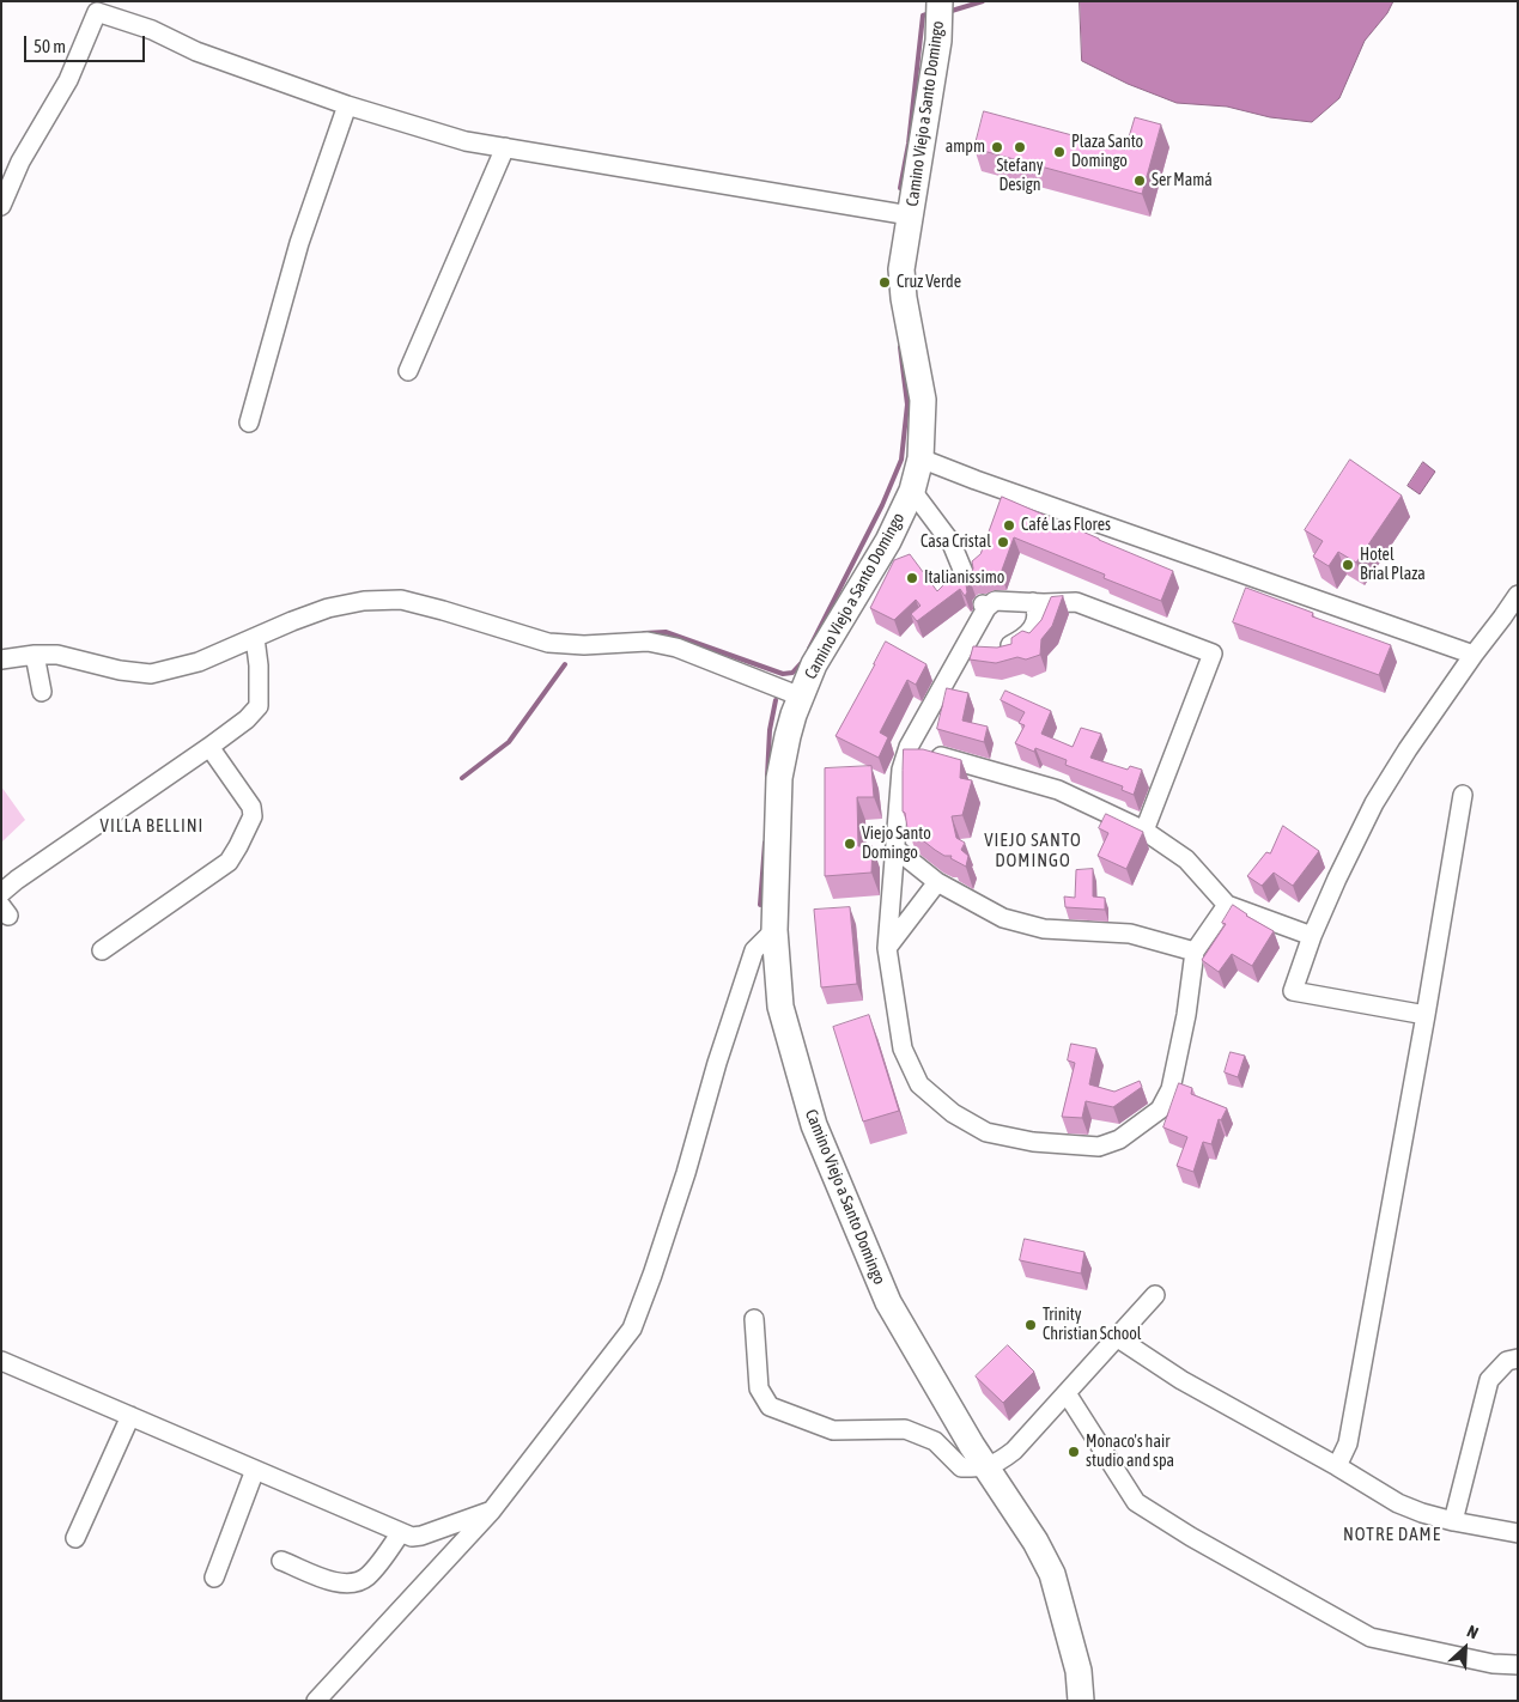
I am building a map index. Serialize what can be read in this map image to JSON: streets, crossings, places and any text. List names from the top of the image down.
{
  "streets": {
    "street": ["Camino Viejo a Santo Domingo"]
  },
  "districts": ["VILLA BELLINI", "VIEJO SANTO DOMINGO", "NOTRE DAME"],
  "places": [
    "ampm",
    "Stefany Design",
    "Plaza Santo Domingo",
    "Ser Mamá",
    "Cruz Verde",
    "Café Las Flores",
    "Casa Cristal",
    "Hotel Brial Plaza",
    "Italianissimo",
    "Viejo Santo Domingo",
    "Trinity Christian School",
    "Monaco's hair studio and spa"
  ],
  "scale_bar": "50 m",
  "north": "top right"
}
